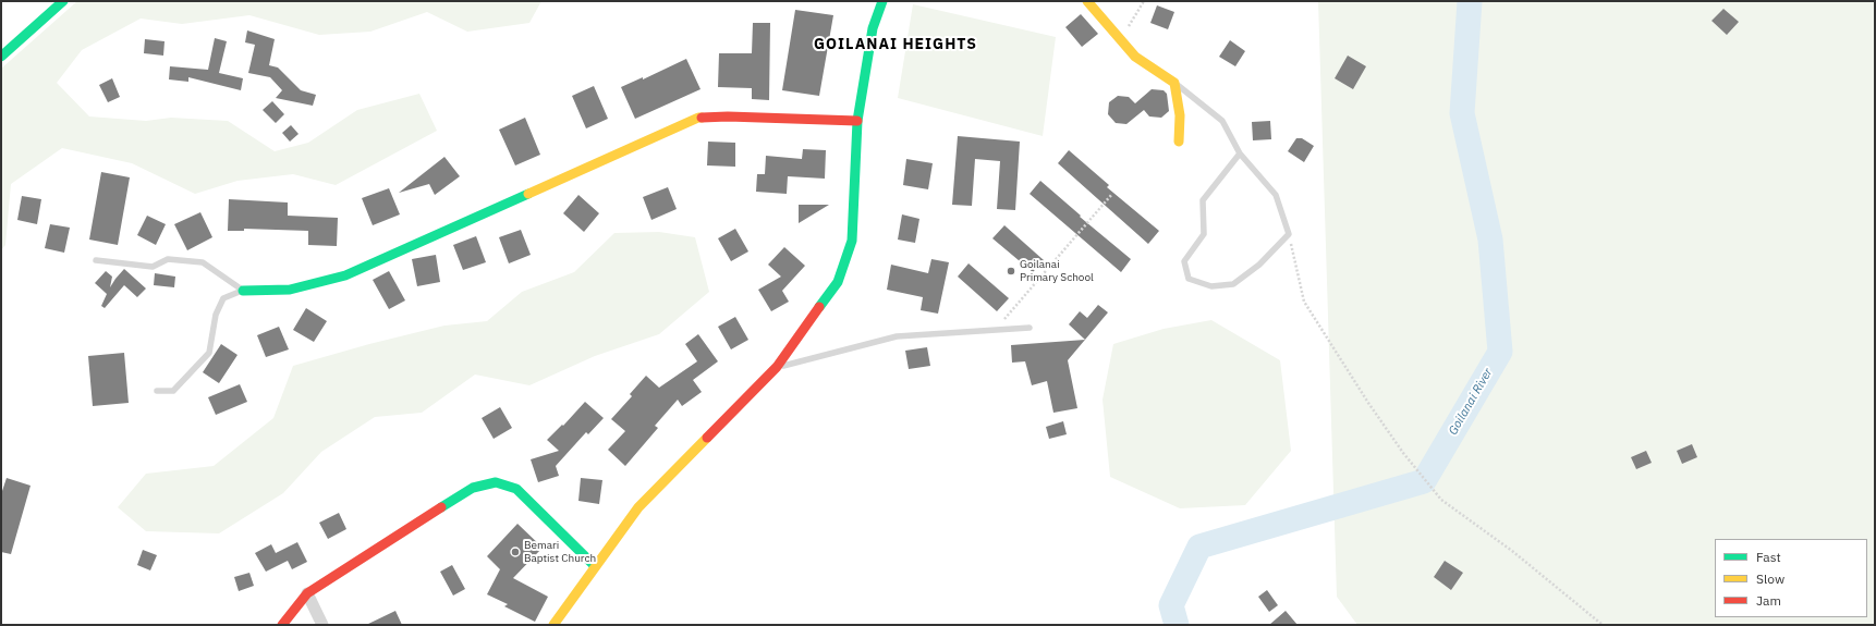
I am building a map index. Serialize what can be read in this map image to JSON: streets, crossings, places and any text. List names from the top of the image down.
{
  "districts": ["GOILANAI HEIGHTS"],
  "water": ["Goilanai River"],
  "places": ["Goilanai Primary School", "Bemari Baptist Church"],
  "legend": ["Fast", "Slow", "Jam"]
}
